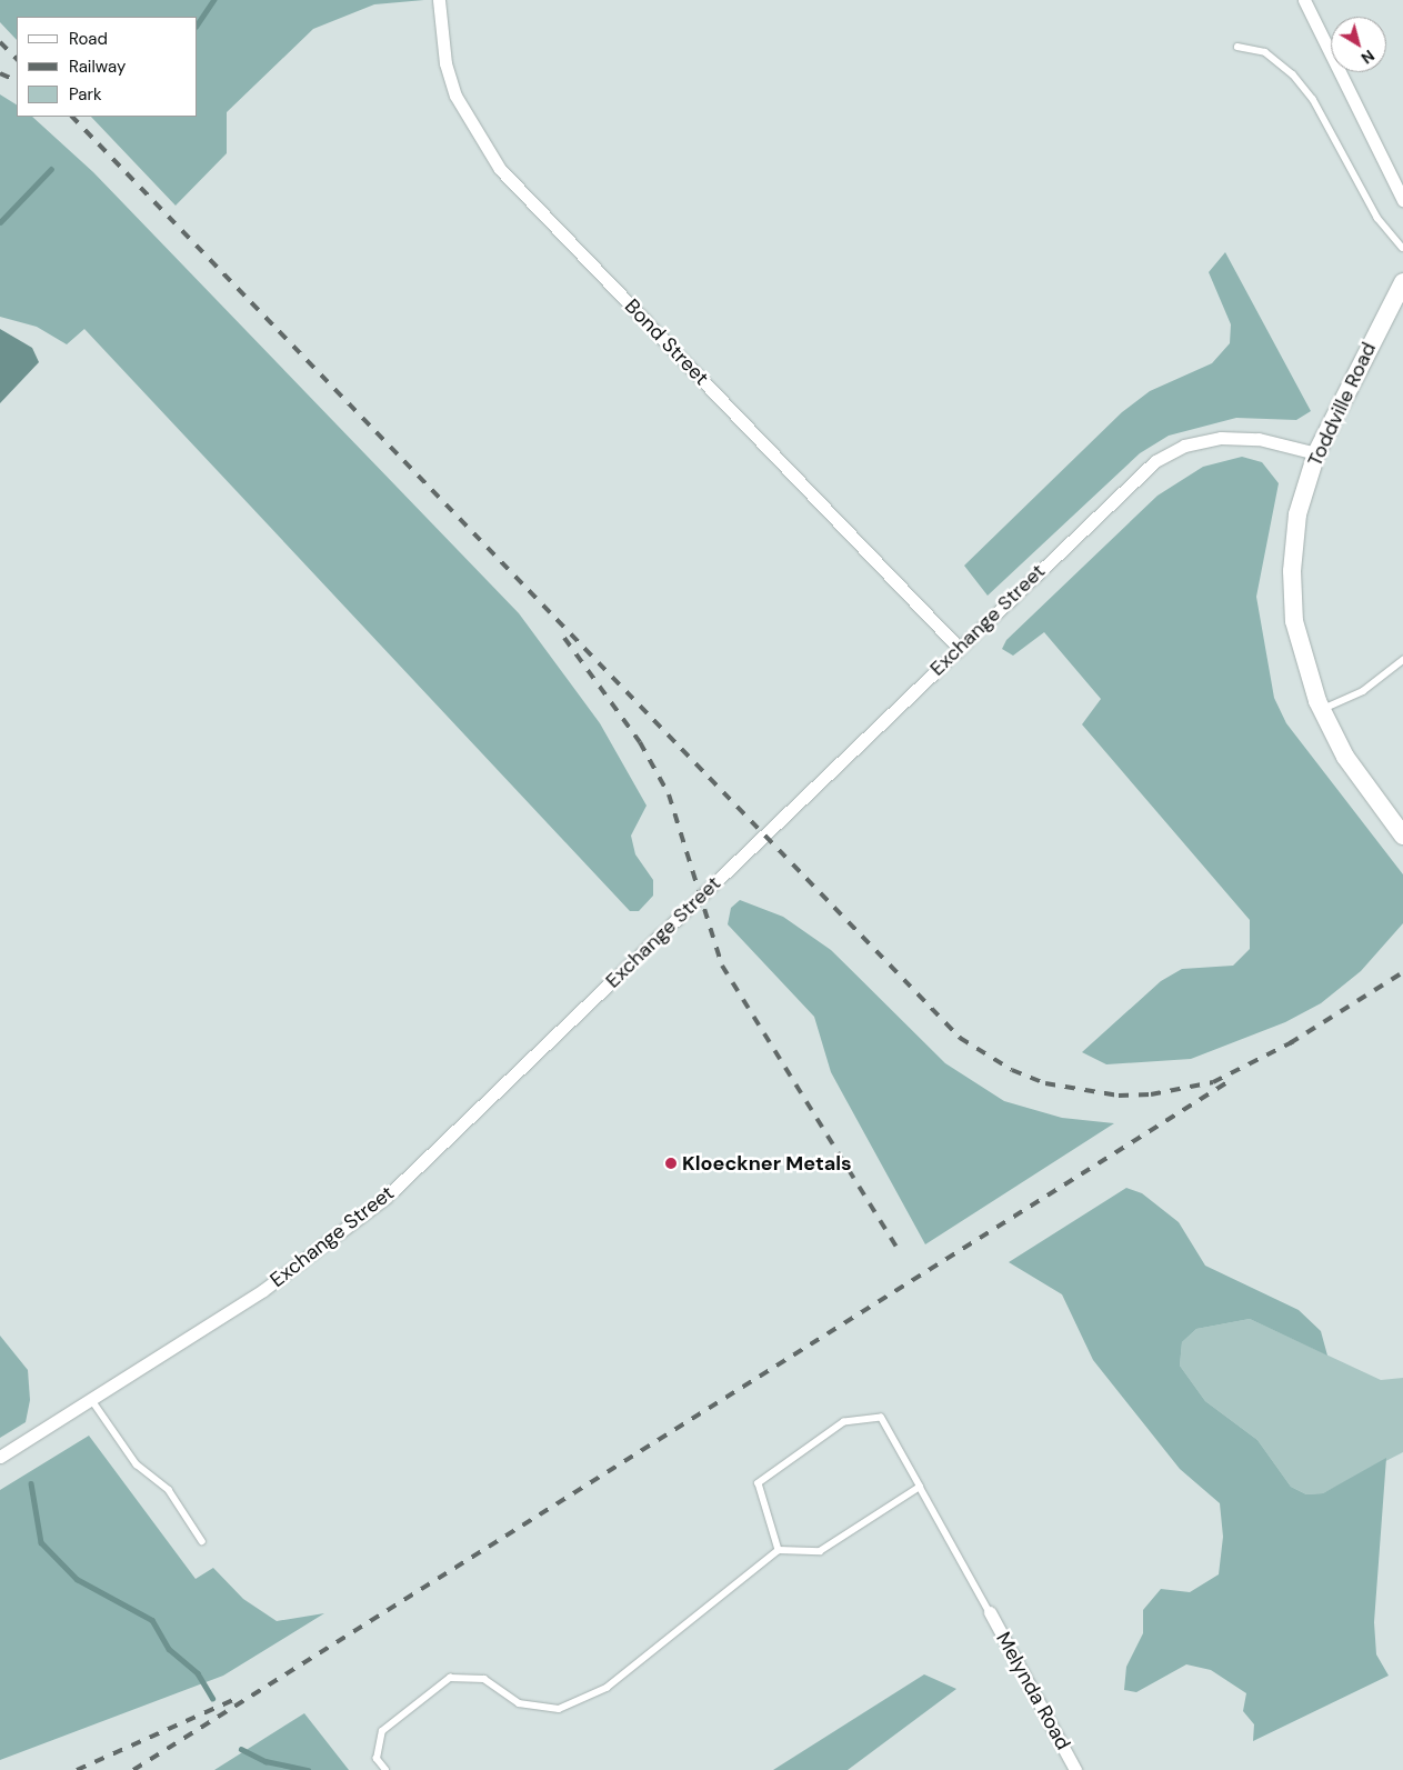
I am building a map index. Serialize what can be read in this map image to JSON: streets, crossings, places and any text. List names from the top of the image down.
{
  "streets": {
    "street": [
      "Bond Street",
      "Toddville Road",
      "Exchange Street",
      "Melynda Road"
    ]
  },
  "crossings": [
    ["Bond Street", "Exchange Street"],
    ["Toddville Road", "Exchange Street"]
  ],
  "places": ["Kloeckner Metals"],
  "legend": ["Road", "Railway", "Park"],
  "north": "bottom right"
}
